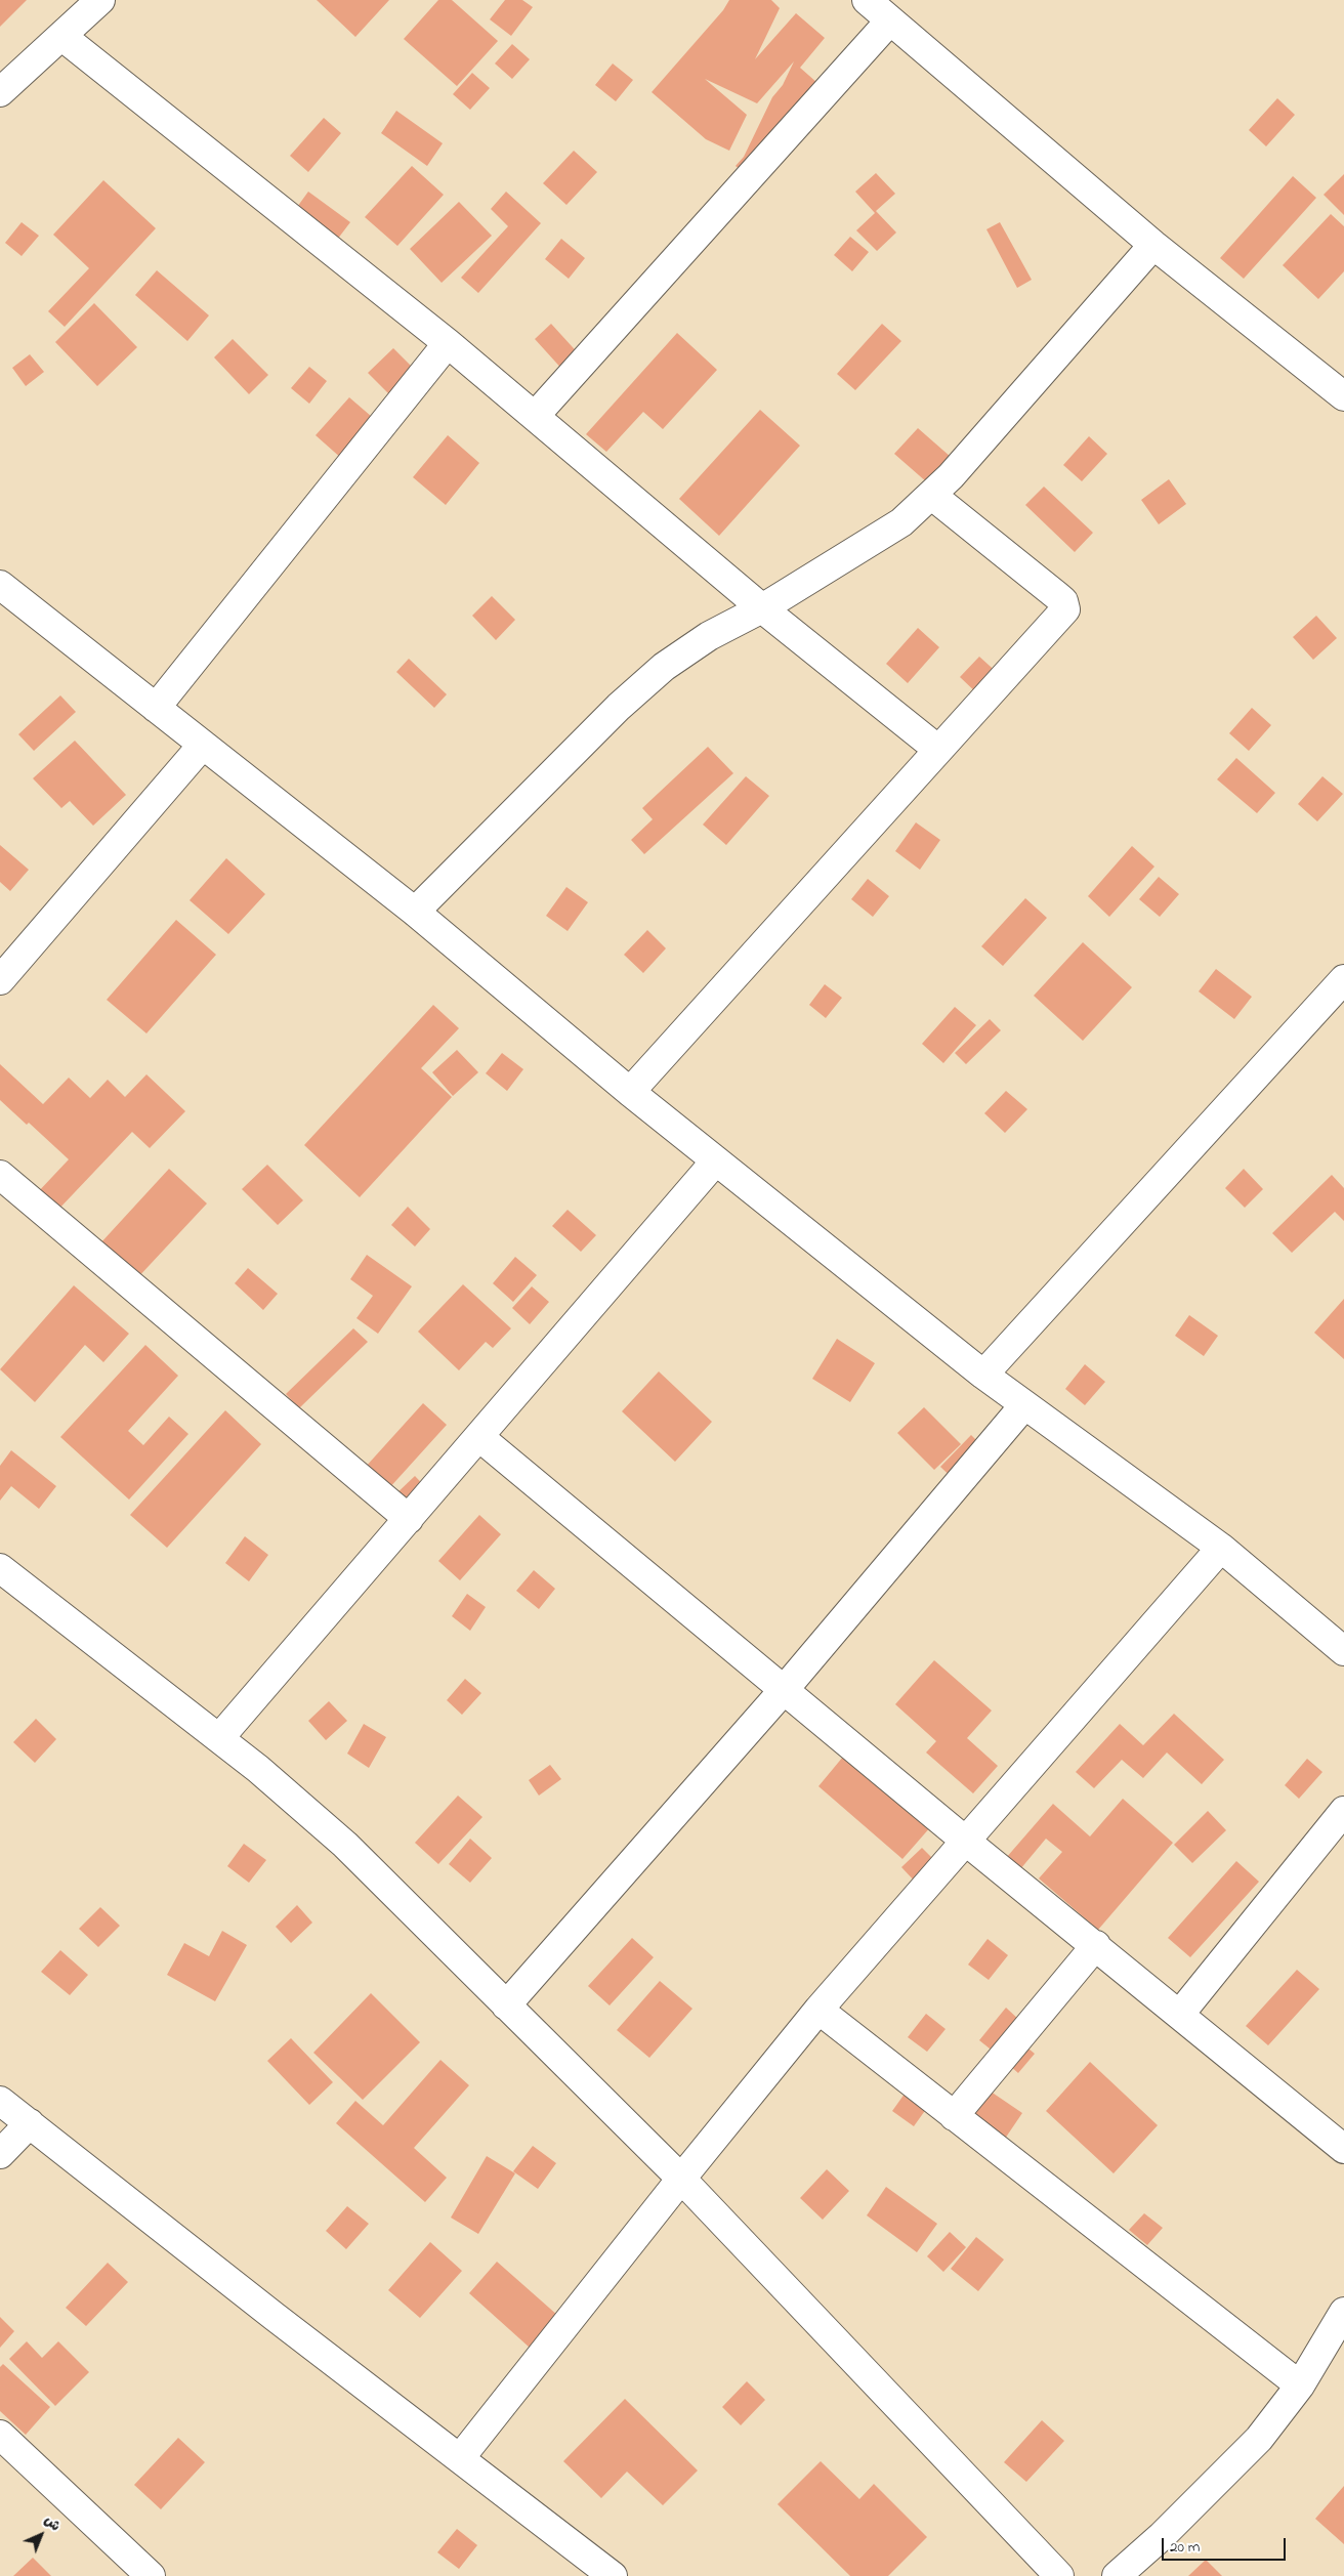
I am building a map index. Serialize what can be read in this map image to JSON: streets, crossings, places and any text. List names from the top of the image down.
{
  "scale_bar": "20 m",
  "north": "top right"
}
